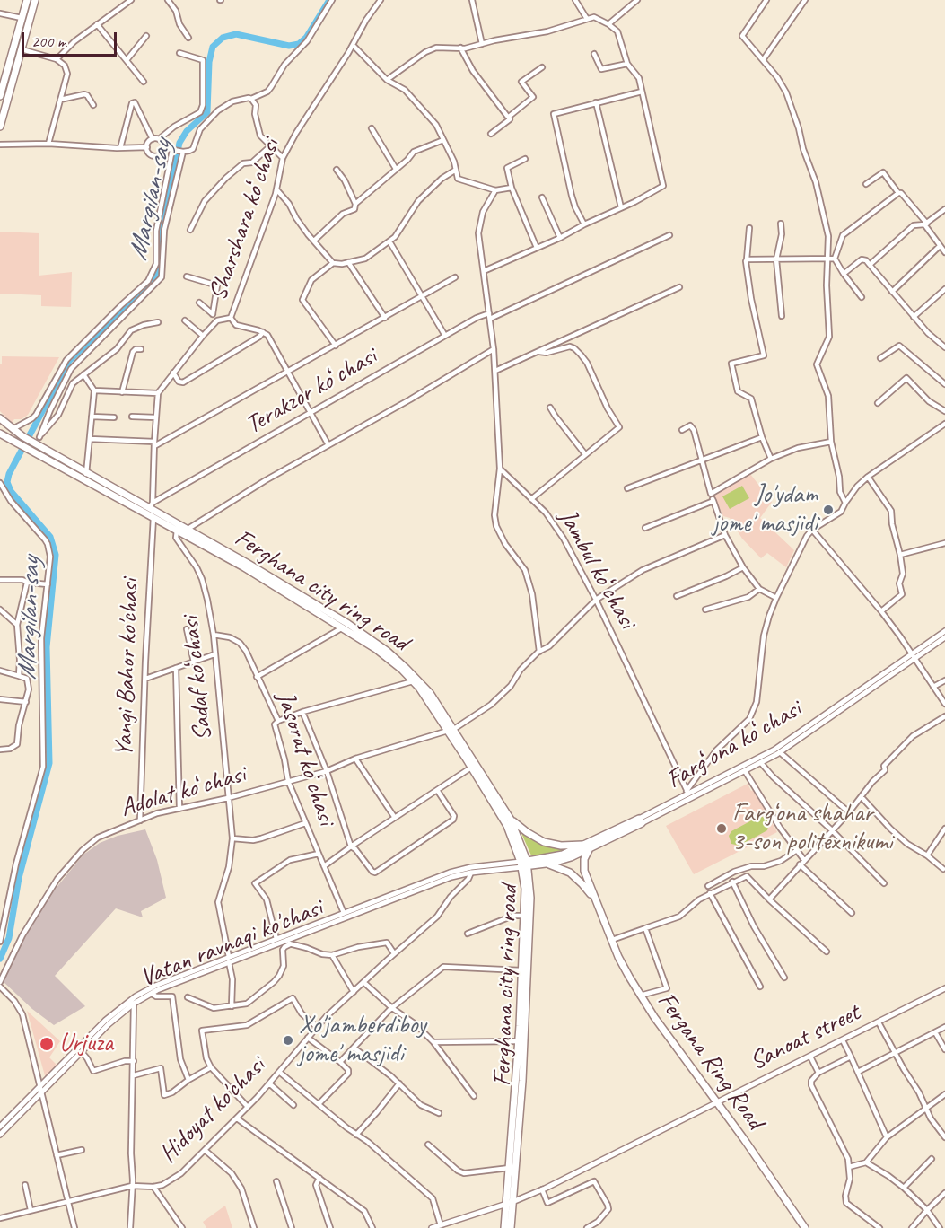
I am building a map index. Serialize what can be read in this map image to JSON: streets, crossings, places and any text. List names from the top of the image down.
{
  "streets": {
    "highway": ["Ferghana city ring road", "Fargʻona koʻchasi", "Fergana Ring Road"],
    "main road": ["Vatan ravnaqi ko'chasi", "Sanoat street"],
    "street": [
      "Sharshara koʻchasi",
      "Terakzor koʻchasi",
      "Jambul koʻchasi",
      "Yangi Bahor ko'chasi",
      "Sadaf koʻchasi",
      "Jasorat koʻchasi",
      "Adolat koʻchasi",
      "Hidoyat ko'chasi"
    ]
  },
  "crossings": [
    ["Terakzor koʻchasi", "Ferghana city ring road"],
    ["Jambul koʻchasi", "Fargʻona koʻchasi"],
    ["Jambul koʻchasi", "Adolat koʻchasi"],
    ["Ferghana city ring road", "Yangi Bahor ko'chasi"],
    ["Ferghana city ring road", "Sadaf koʻchasi"],
    ["Ferghana city ring road", "Fargʻona koʻchasi"],
    ["Ferghana city ring road", "Adolat koʻchasi"],
    ["Ferghana city ring road", "Vatan ravnaqi ko'chasi"],
    ["Ferghana city ring road", "Sanoat street"],
    ["Yangi Bahor ko'chasi", "Adolat koʻchasi"],
    ["Sadaf koʻchasi", "Jasorat koʻchasi"],
    ["Sadaf koʻchasi", "Adolat koʻchasi"],
    ["Sadaf koʻchasi", "Vatan ravnaqi ko'chasi"],
    ["Fargʻona koʻchasi", "Vatan ravnaqi ko'chasi"],
    ["Jasorat koʻchasi", "Adolat koʻchasi"],
    ["Jasorat koʻchasi", "Vatan ravnaqi ko'chasi"],
    ["Vatan ravnaqi ko'chasi", "Hidoyat ko'chasi"],
    ["Sanoat street", "Fergana Ring Road"]
  ],
  "water": ["Margilan-say"],
  "places": [
    "Jo'ydam jome' masjidi",
    "Farg‘ona shahar 3-son politexnikumi",
    "Xo'jamberdiboy jome' masjidi",
    "Urjuza"
  ],
  "scale_bar": "200 m"
}
